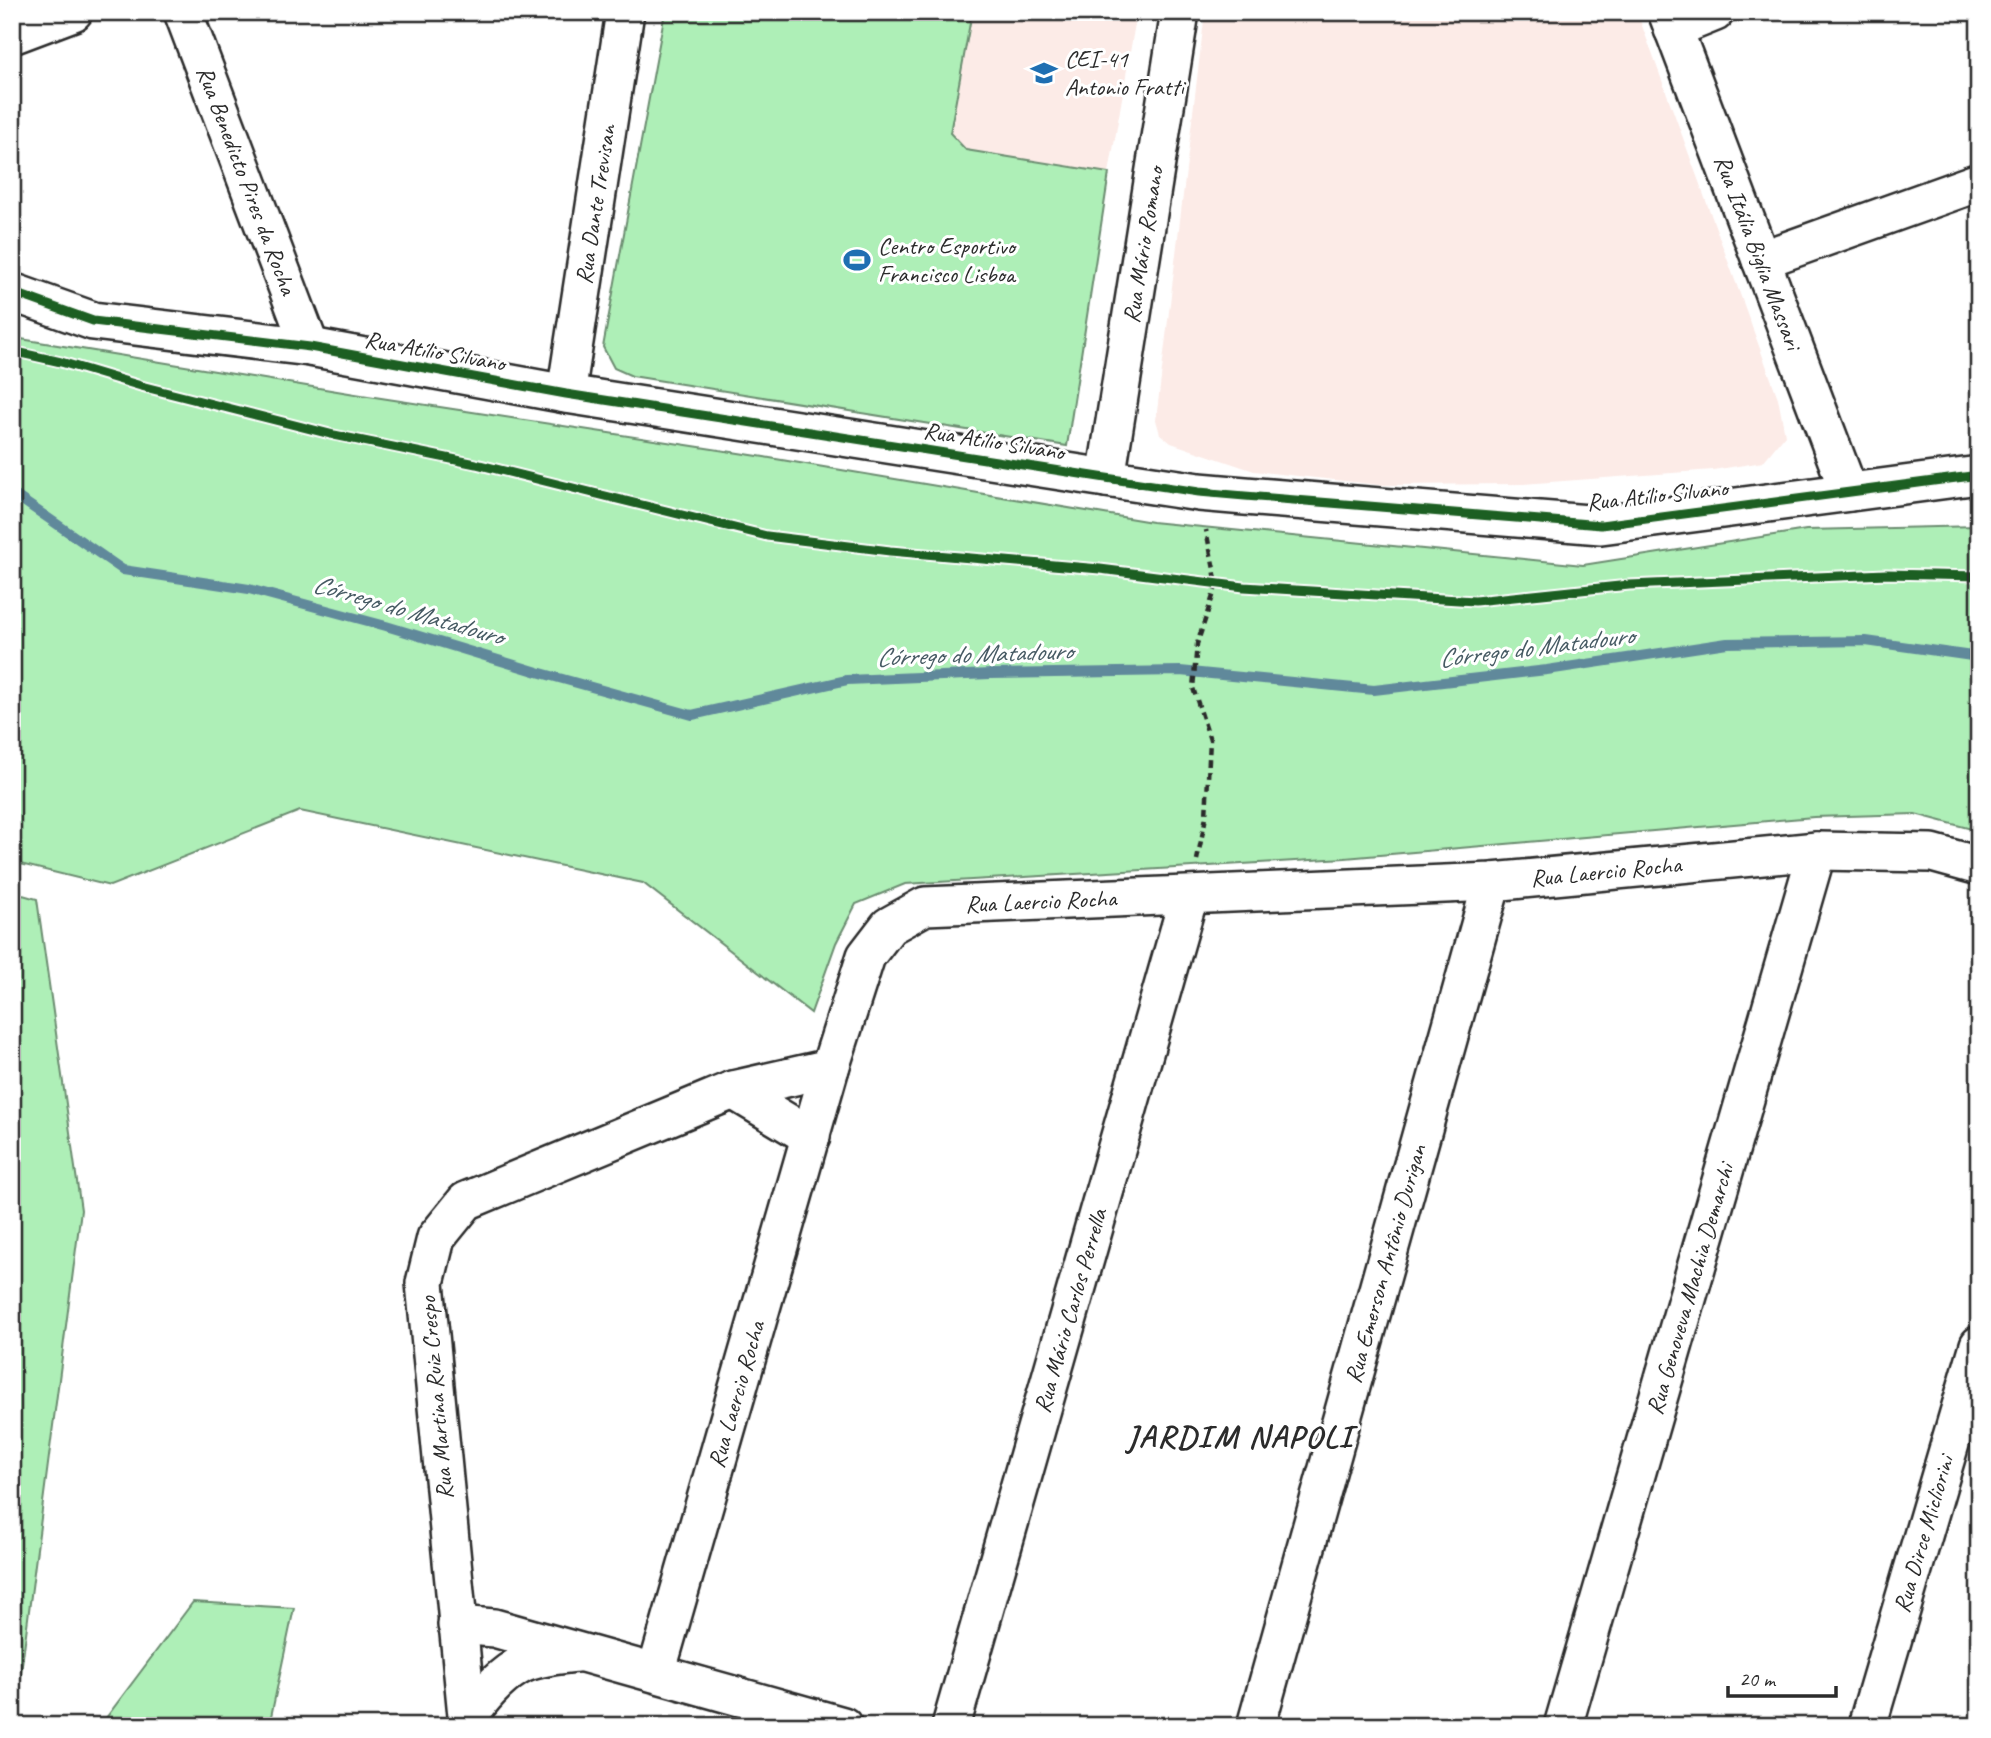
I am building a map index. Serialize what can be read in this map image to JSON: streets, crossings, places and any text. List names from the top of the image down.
{
  "streets": {
    "street": [
      "Rua Benedicto Pires da Rocha",
      "Rua Dante Trevisan",
      "Rua Mário Romano",
      "Rua Itália Biglia Massari",
      "Rua Atílio Silvano",
      "Rua Laercio Rocha",
      "Rua Emerson Antônio Durigan",
      "Rua Genoveva Machia Demarchi",
      "Rua Mário Carlos Perrella",
      "Rua Martina Ruiz Crespo",
      "Rua Dirce Micliorini"
    ]
  },
  "crossings": [
    ["Rua Benedicto Pires da Rocha", "Rua Atílio Silvano"],
    ["Rua Dante Trevisan", "Rua Atílio Silvano"],
    ["Rua Mário Romano", "Rua Atílio Silvano"],
    ["Rua Itália Biglia Massari", "Rua Atílio Silvano"],
    ["Rua Laercio Rocha", "Rua Emerson Antônio Durigan"],
    ["Rua Laercio Rocha", "Rua Genoveva Machia Demarchi"],
    ["Rua Laercio Rocha", "Rua Mário Carlos Perrella"],
    ["Rua Laercio Rocha", "Rua Martina Ruiz Crespo"]
  ],
  "districts": ["JARDIM NAPOLI"],
  "water": ["Córrego do Matadouro"],
  "places": {
    "school or university": ["CEI-41 Antonio Fratti"],
    "sports": ["Centro Esportivo Francisco Lisboa"]
  },
  "scale_bar": "20 m"
}
